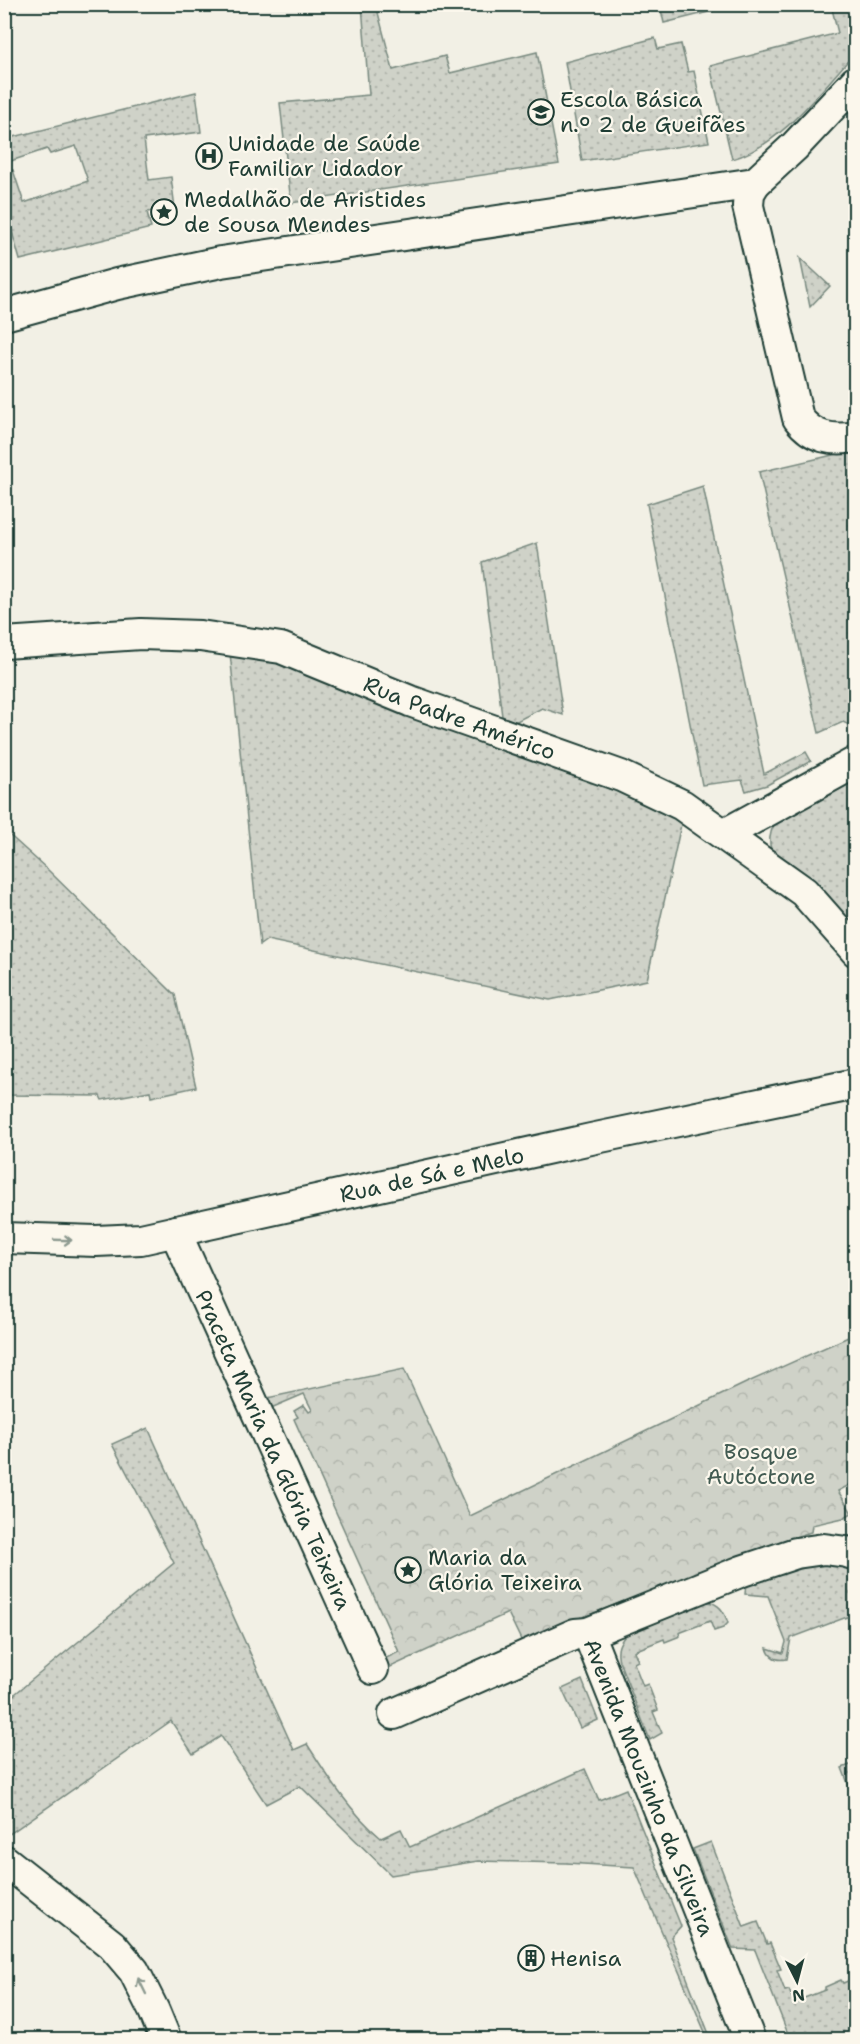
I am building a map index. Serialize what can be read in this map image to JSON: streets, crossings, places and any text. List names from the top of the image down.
{
  "streets": {
    "street": [
      "Rua Padre Américo",
      "Rua de Sá e Melo",
      "Praceta Maria da Glória Teixeira",
      "Avenida Mouzinho da Silveira"
    ]
  },
  "crossings": [
    ["Rua de Sá e Melo", "Praceta Maria da Glória Teixeira"]
  ],
  "parks": ["Bosque Autóctone"],
  "places": {
    "school or university": ["Escola Básica n.º 2 de Gueifães"],
    "hospital": ["Unidade de Saúde Familiar Lidador"],
    "place": ["Medalhão de Aristides de Sousa Mendes", "Maria da Glória Teixeira"],
    "building": ["Henisa"]
  },
  "north": "bottom"
}
